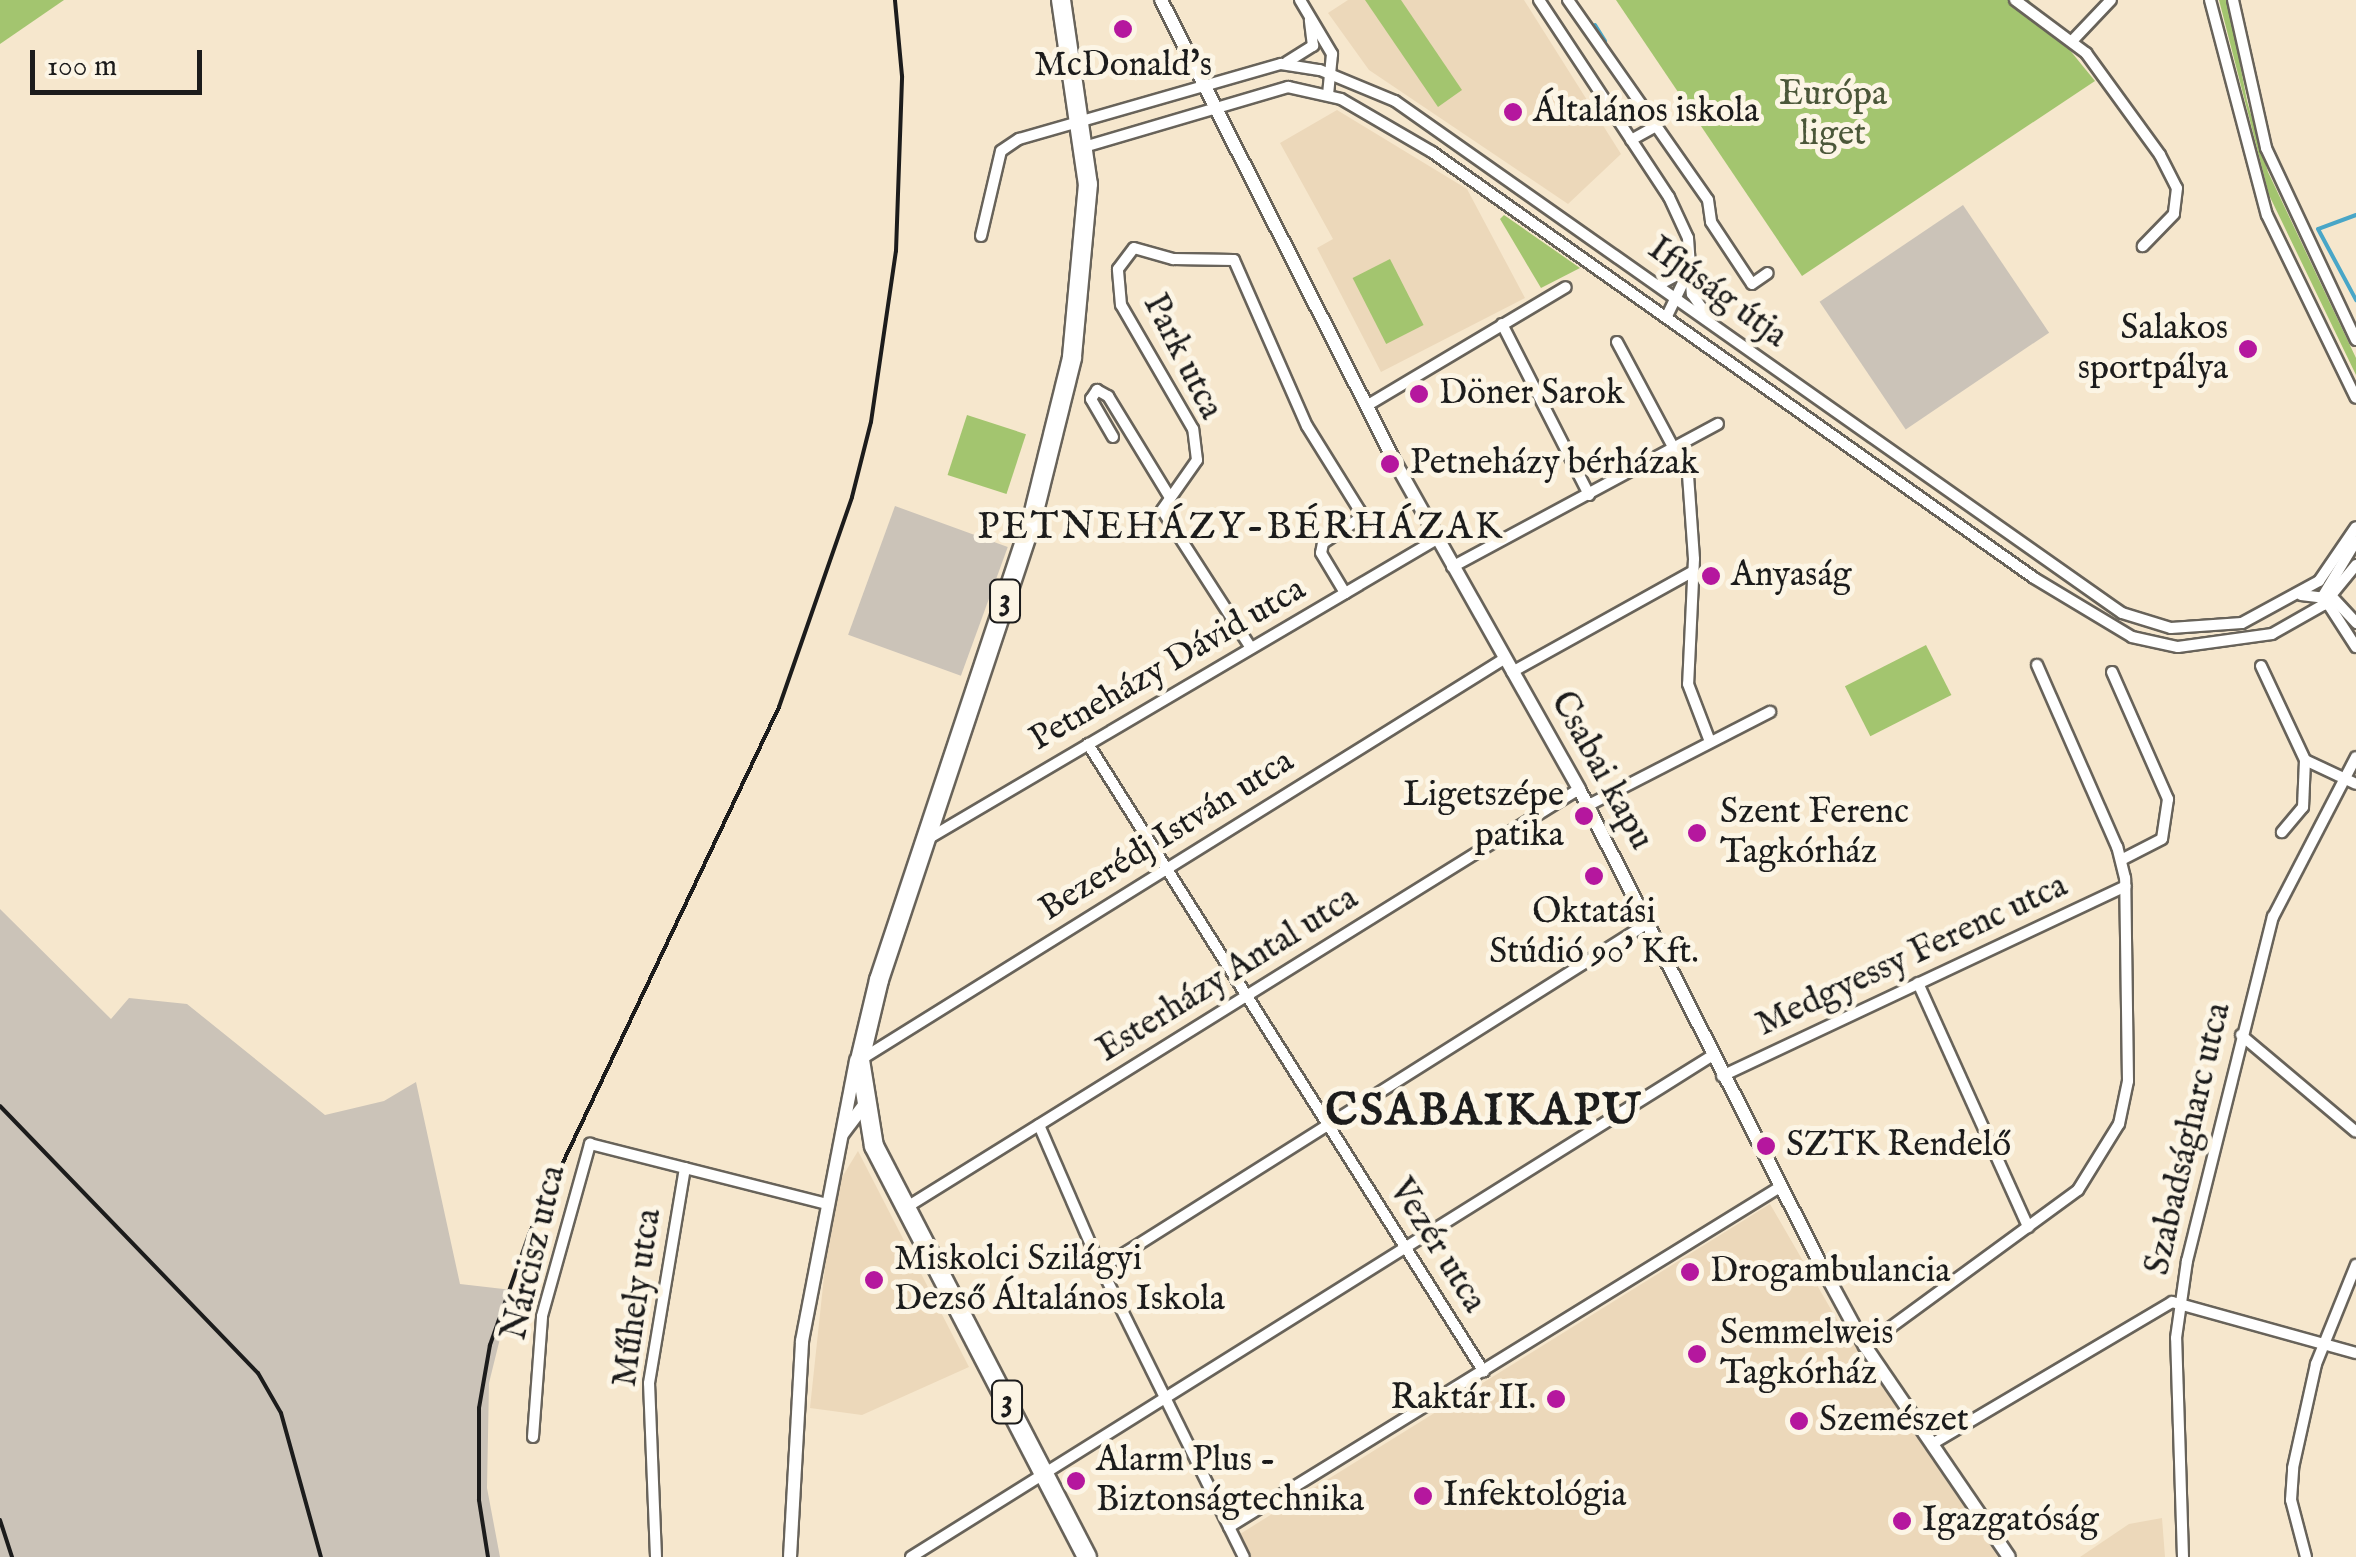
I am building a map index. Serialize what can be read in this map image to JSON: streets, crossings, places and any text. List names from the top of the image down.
{
  "streets": {
    "main road": ["3"],
    "street": [
      "Ifjúság útja",
      "Park utca",
      "Petneházy Dávid utca",
      "Csabai kapu",
      "Bezerédj István utca",
      "Medgyessy Ferenc utca",
      "Esterházy Antal utca",
      "Szabadságharc utca",
      "Vezér utca",
      "Nárcisz utca",
      "Műhely utca"
    ]
  },
  "crossings": [
    ["Ifjúság útja", "3"],
    ["Ifjúság útja", "Csabai kapu"],
    ["Park utca", "Petneházy Dávid utca"],
    ["3", "Petneházy Dávid utca"],
    ["3", "Bezerédj István utca"],
    ["3", "Esterházy Antal utca"],
    ["Petneházy Dávid utca", "Csabai kapu"],
    ["Petneházy Dávid utca", "Vezér utca"],
    ["Csabai kapu", "Bezerédj István utca"],
    ["Csabai kapu", "Medgyessy Ferenc utca"],
    ["Csabai kapu", "Esterházy Antal utca"],
    ["Bezerédj István utca", "Vezér utca"],
    ["Esterházy Antal utca", "Vezér utca"],
    ["Nárcisz utca", "Műhely utca"]
  ],
  "districts": ["PETNEHÁZY-BÉRHÁZAK", "CSABAIKAPU"],
  "parks": ["Európa liget"],
  "places": [
    "McDonald's",
    "Általános iskola",
    "Salakos sportpálya",
    "Döner Sarok",
    "Petneházy bérházak",
    "Anyaság",
    "Ligetszépe patika",
    "Szent Ferenc Tagkórház",
    "Oktatási Stúdió 90' Kft.",
    "SZTK Rendelő",
    "Drogambulancia",
    "Miskolci Szilágyi Dezső Általános Iskola",
    "Semmelweis Tagkórház",
    "Raktár II.",
    "Szemészet",
    "Alarm Plus - Biztonságtechnika",
    "Infektológia",
    "Igazgatóság"
  ],
  "scale_bar": "100 m"
}
